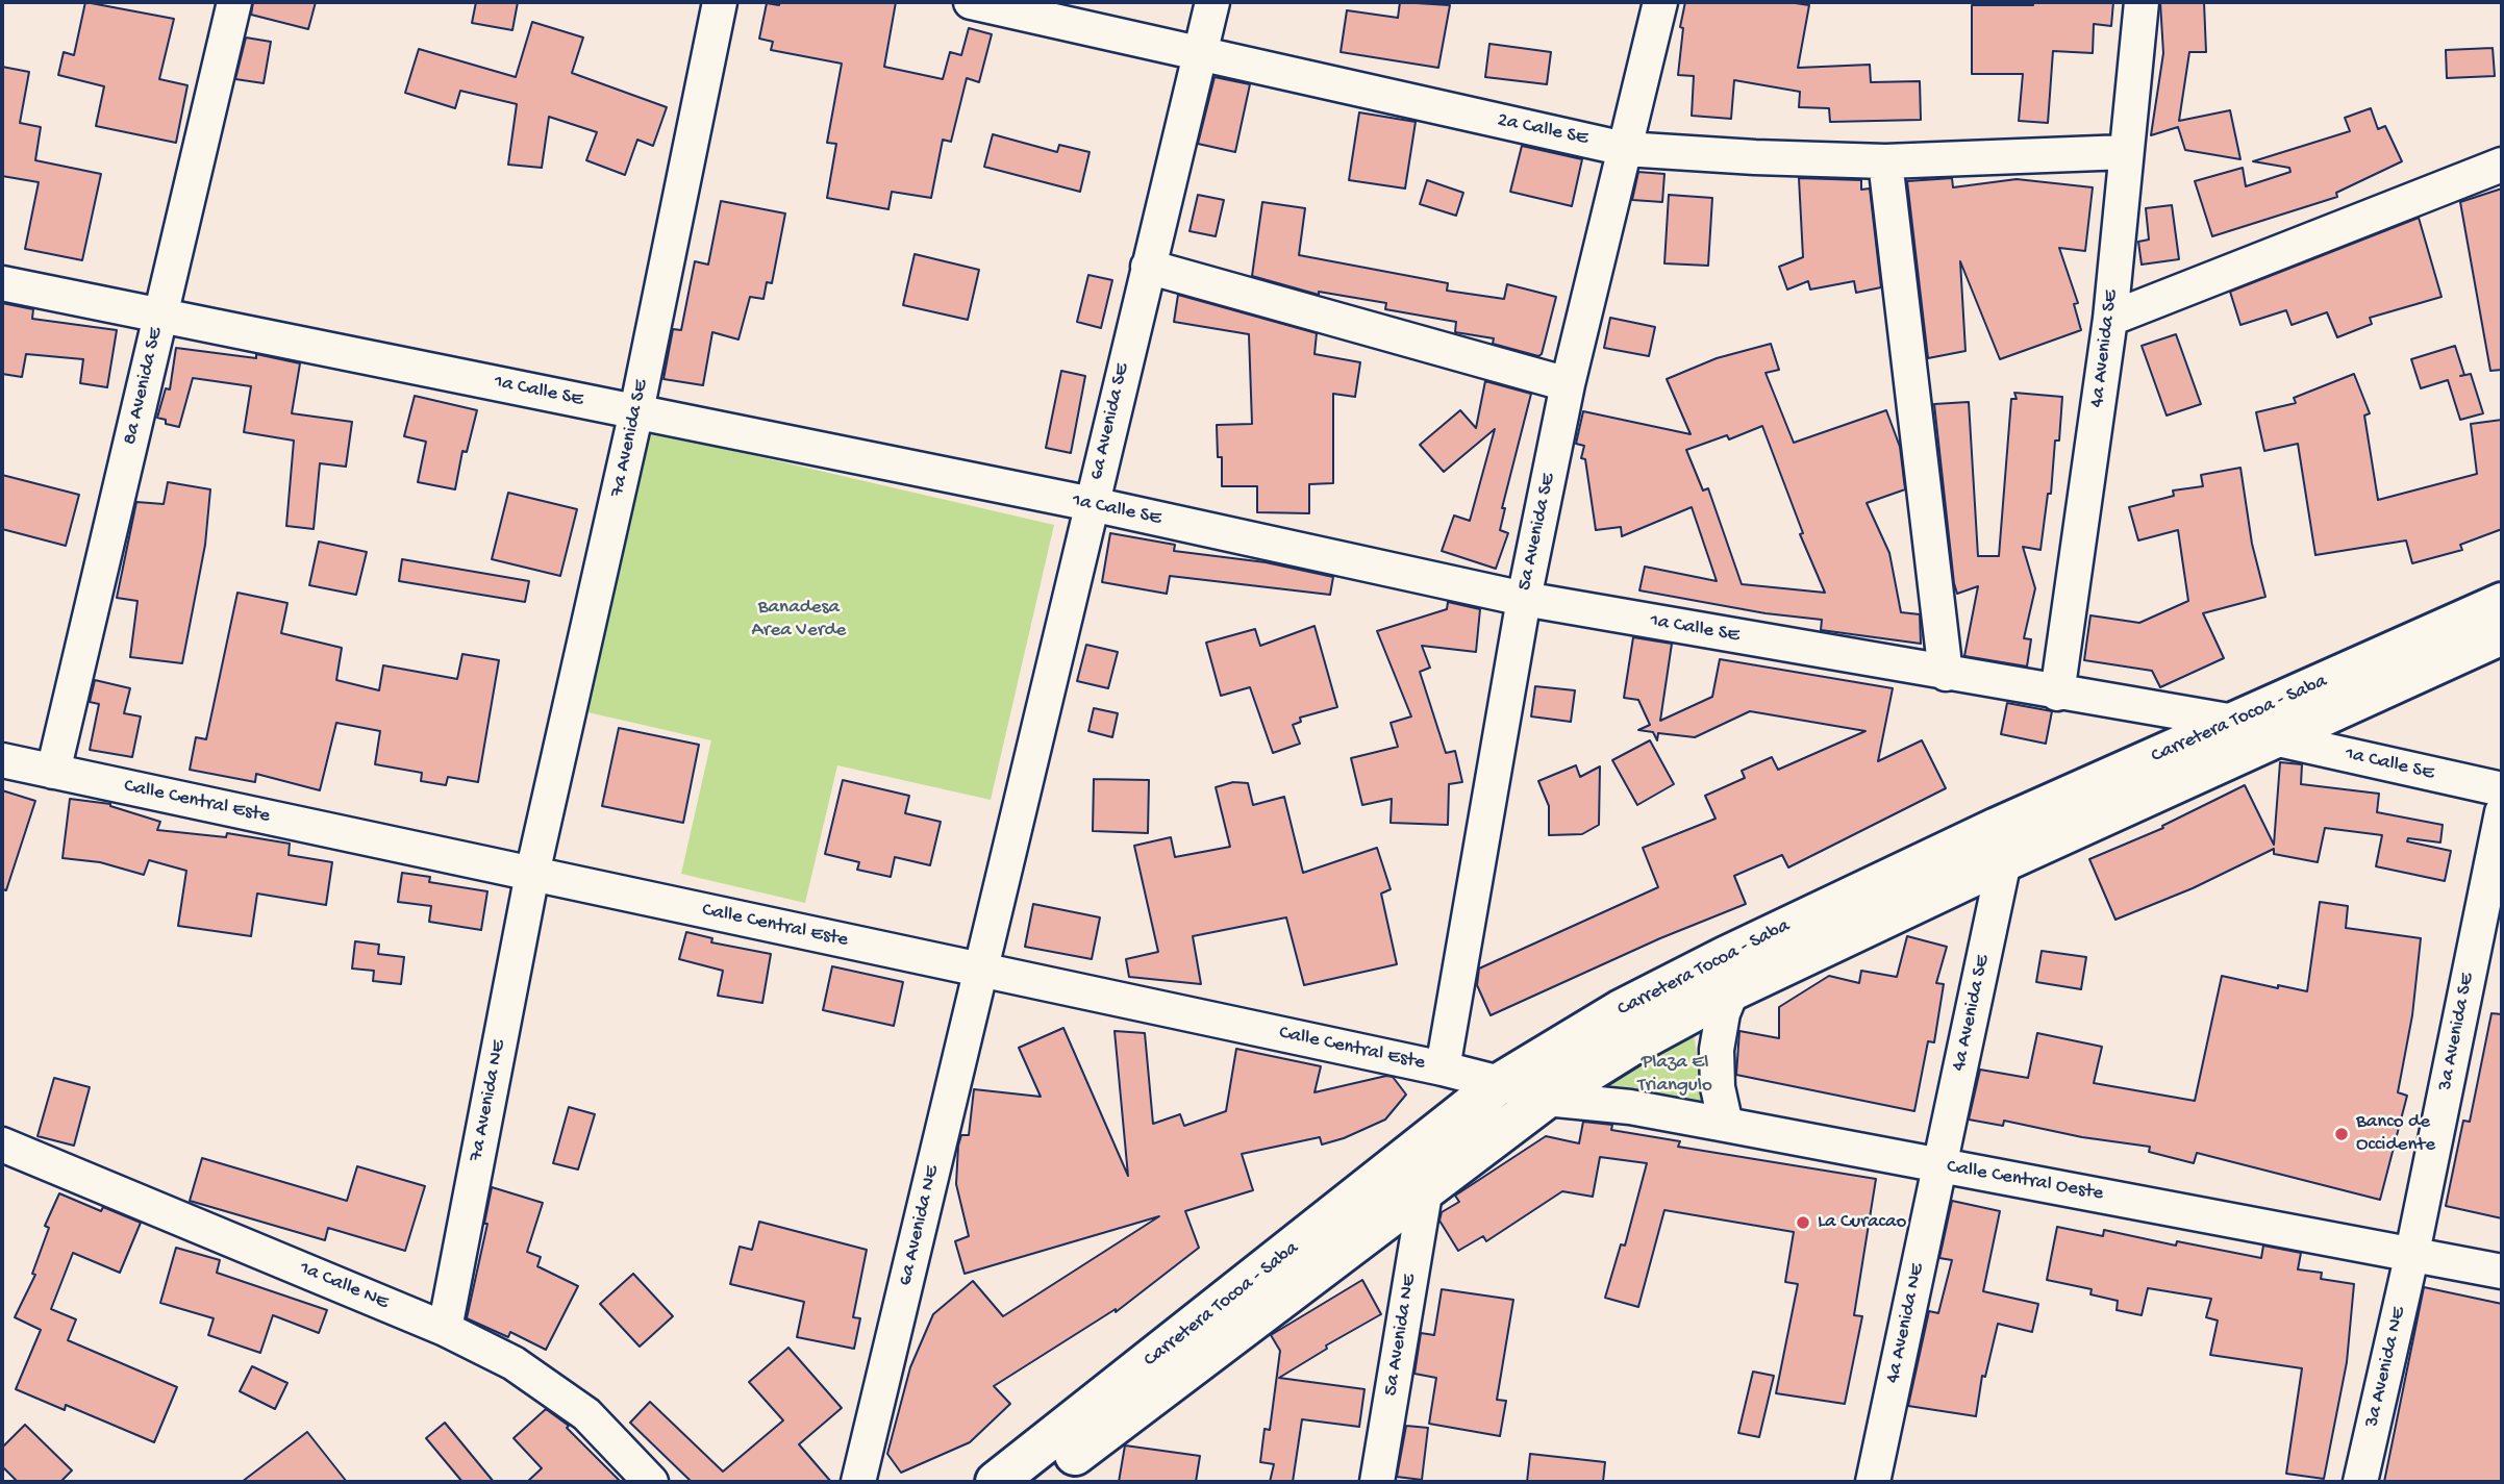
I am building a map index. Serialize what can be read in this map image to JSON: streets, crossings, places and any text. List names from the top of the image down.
{
  "streets": {
    "main road": ["Carretera Tocoa - Saba"],
    "street": [
      "2a Calle SE",
      "4a Avenida SE",
      "8a Avenida SE",
      "1a Calle SE",
      "6a Avenida SE",
      "7a Avenida SE",
      "5a Avenida SE",
      "Calle Central Este",
      "3a Avenida SE",
      "7a Avenida NE",
      "Calle Central Oeste",
      "6a Avenida NE",
      "1a Calle NE",
      "4a Avenida NE",
      "5a Avenida NE",
      "3a Avenida NE"
    ]
  },
  "crossings": [
    ["2a Calle SE", "4a Avenida SE"],
    ["2a Calle SE", "6a Avenida SE"],
    ["2a Calle SE", "5a Avenida SE"],
    ["4a Avenida SE", "1a Calle SE"],
    ["4a Avenida SE", "Carretera Tocoa - Saba"],
    ["4a Avenida SE", "Calle Central Oeste"],
    ["4a Avenida SE", "4a Avenida NE"],
    ["8a Avenida SE", "1a Calle SE"],
    ["8a Avenida SE", "Calle Central Este"],
    ["1a Calle SE", "6a Avenida SE"],
    ["1a Calle SE", "7a Avenida SE"],
    ["1a Calle SE", "5a Avenida SE"],
    ["1a Calle SE", "Carretera Tocoa - Saba"],
    ["6a Avenida SE", "Calle Central Este"],
    ["6a Avenida SE", "6a Avenida NE"],
    ["7a Avenida SE", "Calle Central Este"],
    ["7a Avenida SE", "7a Avenida NE"],
    ["5a Avenida SE", "Calle Central Este"],
    ["Carretera Tocoa - Saba", "Calle Central Este"],
    ["Carretera Tocoa - Saba", "Calle Central Oeste"],
    ["Carretera Tocoa - Saba", "5a Avenida NE"],
    ["Calle Central Este", "7a Avenida NE"],
    ["Calle Central Este", "Calle Central Oeste"],
    ["Calle Central Este", "6a Avenida NE"],
    ["3a Avenida SE", "Calle Central Oeste"],
    ["3a Avenida SE", "3a Avenida NE"],
    ["7a Avenida NE", "1a Calle NE"],
    ["Calle Central Oeste", "4a Avenida NE"],
    ["Calle Central Oeste", "3a Avenida NE"]
  ],
  "parks": ["Banadesa Area Verde", "Plaza El Triangulo"],
  "places": ["Banco de Occidente", "La Curacao"]
}
